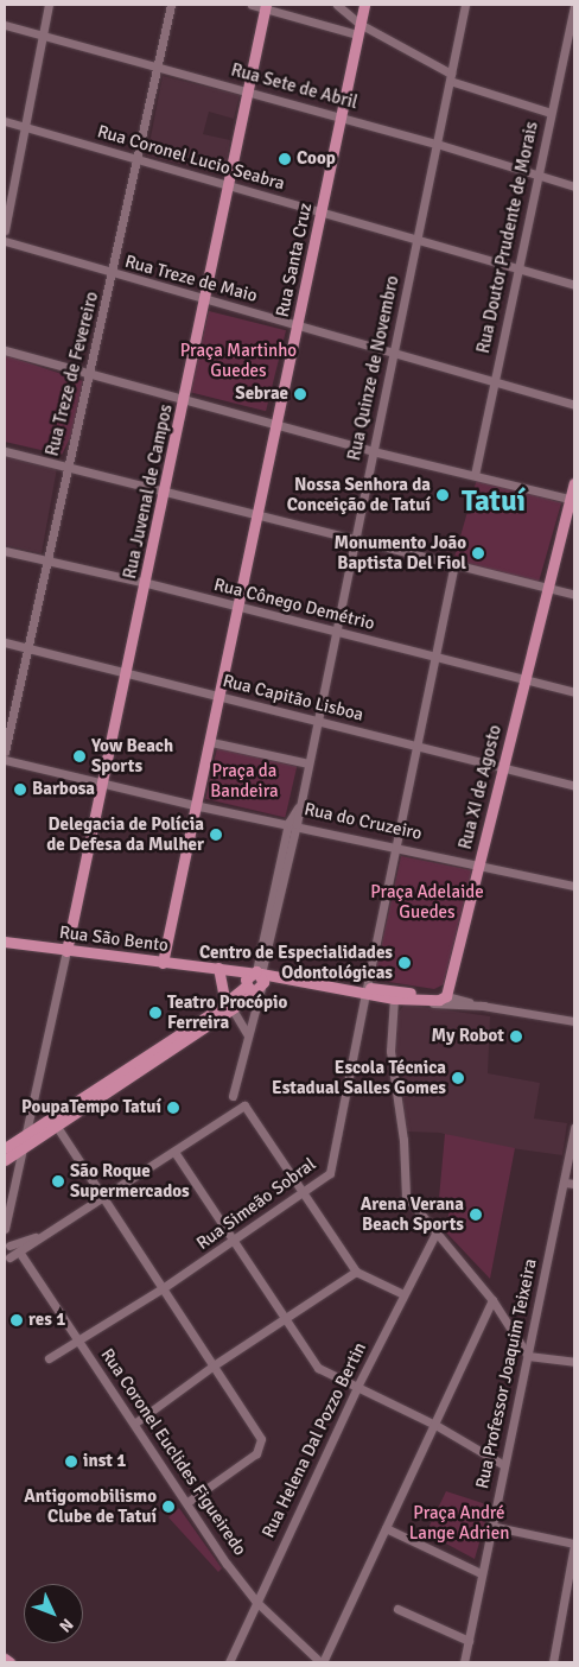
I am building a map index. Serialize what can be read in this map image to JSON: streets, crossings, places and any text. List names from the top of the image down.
{
  "streets": {
    "main road": [
      "Rua Santa Cruz",
      "Rua Juvenal de Campos",
      "Rua XI de Agosto",
      "Rua São Bento"
    ],
    "street": [
      "Rua Sete de Abril",
      "Rua Coronel Lucio Seabra",
      "Rua Doutor Prudente de Morais",
      "Rua Treze de Maio",
      "Rua Quinze de Novembro",
      "Rua Treze de Fevereiro",
      "Rua Cônego Demétrio",
      "Rua Capitão Lisboa",
      "Rua do Cruzeiro",
      "Rua Simeão Sobral",
      "Rua Professor Joaquim Teixeira",
      "Rua Helena Dal Pozzo Bertin",
      "Rua Coronel Euclides Figueiredo"
    ]
  },
  "crossings": [
    ["Rua Sete de Abril", "Rua Doutor Prudente de Morais"],
    ["Rua Sete de Abril", "Rua Santa Cruz"],
    ["Rua Sete de Abril", "Rua Quinze de Novembro"],
    ["Rua Sete de Abril", "Rua Treze de Fevereiro"],
    ["Rua Sete de Abril", "Rua Juvenal de Campos"],
    ["Rua Coronel Lucio Seabra", "Rua Doutor Prudente de Morais"],
    ["Rua Coronel Lucio Seabra", "Rua Santa Cruz"],
    ["Rua Coronel Lucio Seabra", "Rua Quinze de Novembro"],
    ["Rua Coronel Lucio Seabra", "Rua Treze de Fevereiro"],
    ["Rua Coronel Lucio Seabra", "Rua Juvenal de Campos"],
    ["Rua Doutor Prudente de Morais", "Rua Treze de Maio"],
    ["Rua Santa Cruz", "Rua Treze de Maio"],
    ["Rua Santa Cruz", "Rua Cônego Demétrio"],
    ["Rua Santa Cruz", "Rua Capitão Lisboa"],
    ["Rua Santa Cruz", "Rua do Cruzeiro"],
    ["Rua Santa Cruz", "Rua São Bento"],
    ["Rua Treze de Maio", "Rua Quinze de Novembro"],
    ["Rua Treze de Maio", "Rua Treze de Fevereiro"],
    ["Rua Treze de Maio", "Rua Juvenal de Campos"],
    ["Rua Quinze de Novembro", "Rua Cônego Demétrio"],
    ["Rua Quinze de Novembro", "Rua Capitão Lisboa"],
    ["Rua Quinze de Novembro", "Rua do Cruzeiro"],
    ["Rua Quinze de Novembro", "Rua São Bento"],
    ["Rua Treze de Fevereiro", "Rua Cônego Demétrio"],
    ["Rua Treze de Fevereiro", "Rua Capitão Lisboa"],
    ["Rua Juvenal de Campos", "Rua Cônego Demétrio"],
    ["Rua Juvenal de Campos", "Rua Capitão Lisboa"],
    ["Rua Juvenal de Campos", "Rua do Cruzeiro"],
    ["Rua Juvenal de Campos", "Rua São Bento"],
    ["Rua Cônego Demétrio", "Rua XI de Agosto"],
    ["Rua Capitão Lisboa", "Rua XI de Agosto"],
    ["Rua XI de Agosto", "Rua do Cruzeiro"],
    ["Rua XI de Agosto", "Rua São Bento"],
    ["Rua São Bento", "Rua Simeão Sobral"],
    ["Rua Simeão Sobral", "Rua Coronel Euclides Figueiredo"],
    ["Rua Helena Dal Pozzo Bertin", "Rua Coronel Euclides Figueiredo"]
  ],
  "districts": ["Tatuí"],
  "parks": [
    "Praça Martinho Guedes",
    "Praça da Bandeira",
    "Praça Adelaide Guedes",
    "Praça André Lange Adrien"
  ],
  "places": [
    "Coop",
    "Sebrae",
    "Nossa Senhora da Conceição de Tatuí",
    "Monumento João Baptista Del Fiol",
    "Yow Beach Sports",
    "Barbosa",
    "Delegacia de Polícia de Defesa da Mulher",
    "Centro de Especialidades Odontológicas",
    "Teatro Procópio Ferreira",
    "My Robot",
    "Escola Técnica Estadual Salles Gomes",
    "PoupaTempo Tatuí",
    "São Roque Supermercados",
    "Arena Verana Beach Sports",
    "res 1",
    "inst 1",
    "Antigomobilismo Clube de Tatuí"
  ],
  "north": "bottom right"
}
